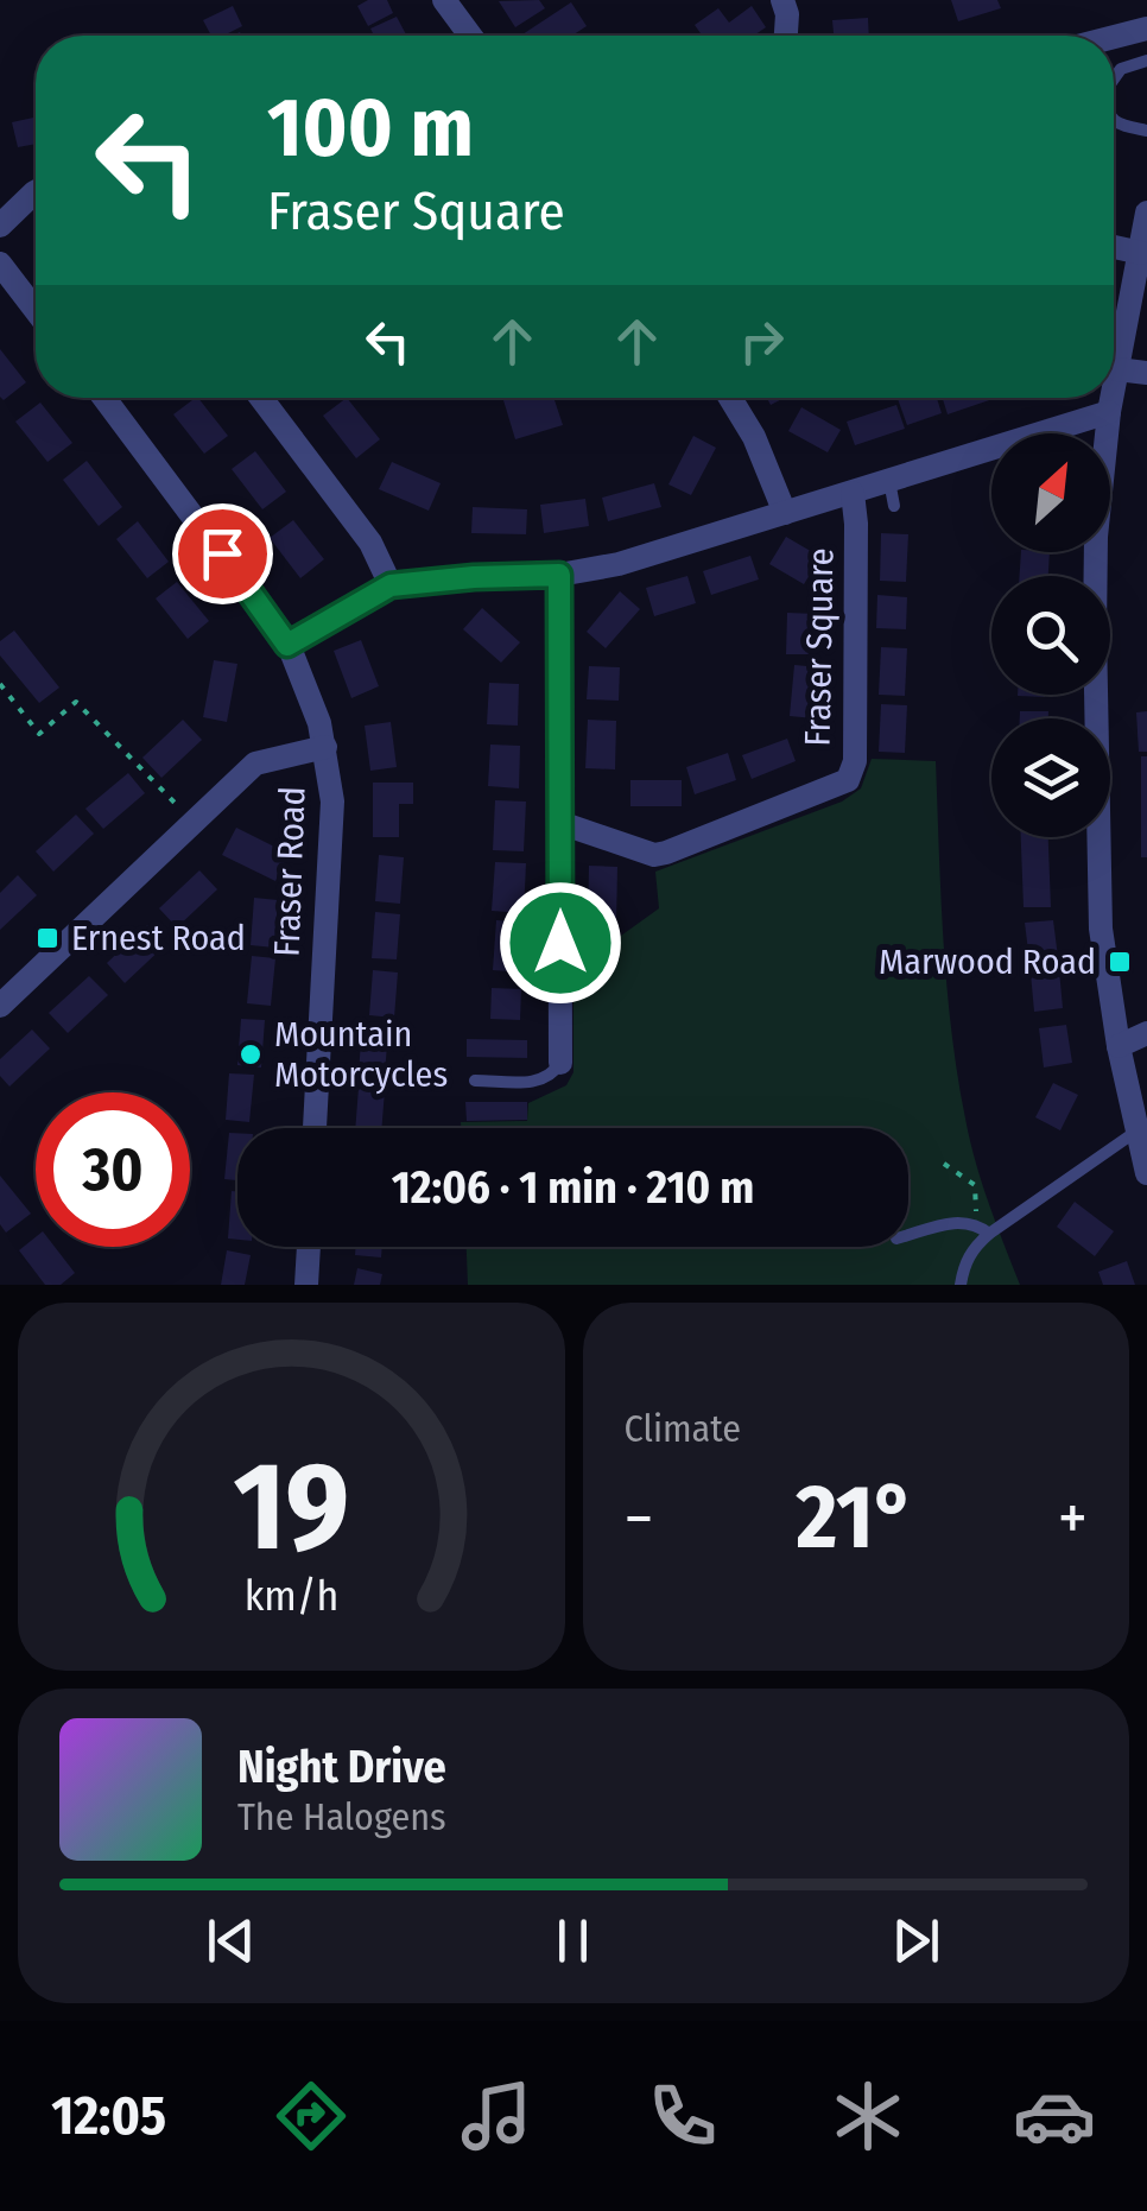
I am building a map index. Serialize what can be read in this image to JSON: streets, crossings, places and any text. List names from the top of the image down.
{
  "streets": {
    "street": ["Fraser Square", "Fraser Road"]
  },
  "crossings": [
    ["Fraser Square", "Fraser Road"]
  ],
  "places": {
    "transit": ["Ernest Road", "Marwood Road"],
    "other": ["Mountain Motorcycles"]
  },
  "north": "top right",
  "page": {
    "turn": ["100 m", "Fraser Square"],
    "limit": "30",
    "trip": "12:06 · 1 min · 210 m",
    "tile": "Climate",
    "heat": ["−", "21°", "+"],
    "song": ["Night Drive", "The Halogens"],
    "tabs": "12:05",
    "gauge": ["19", "km/h"]
  }
}
